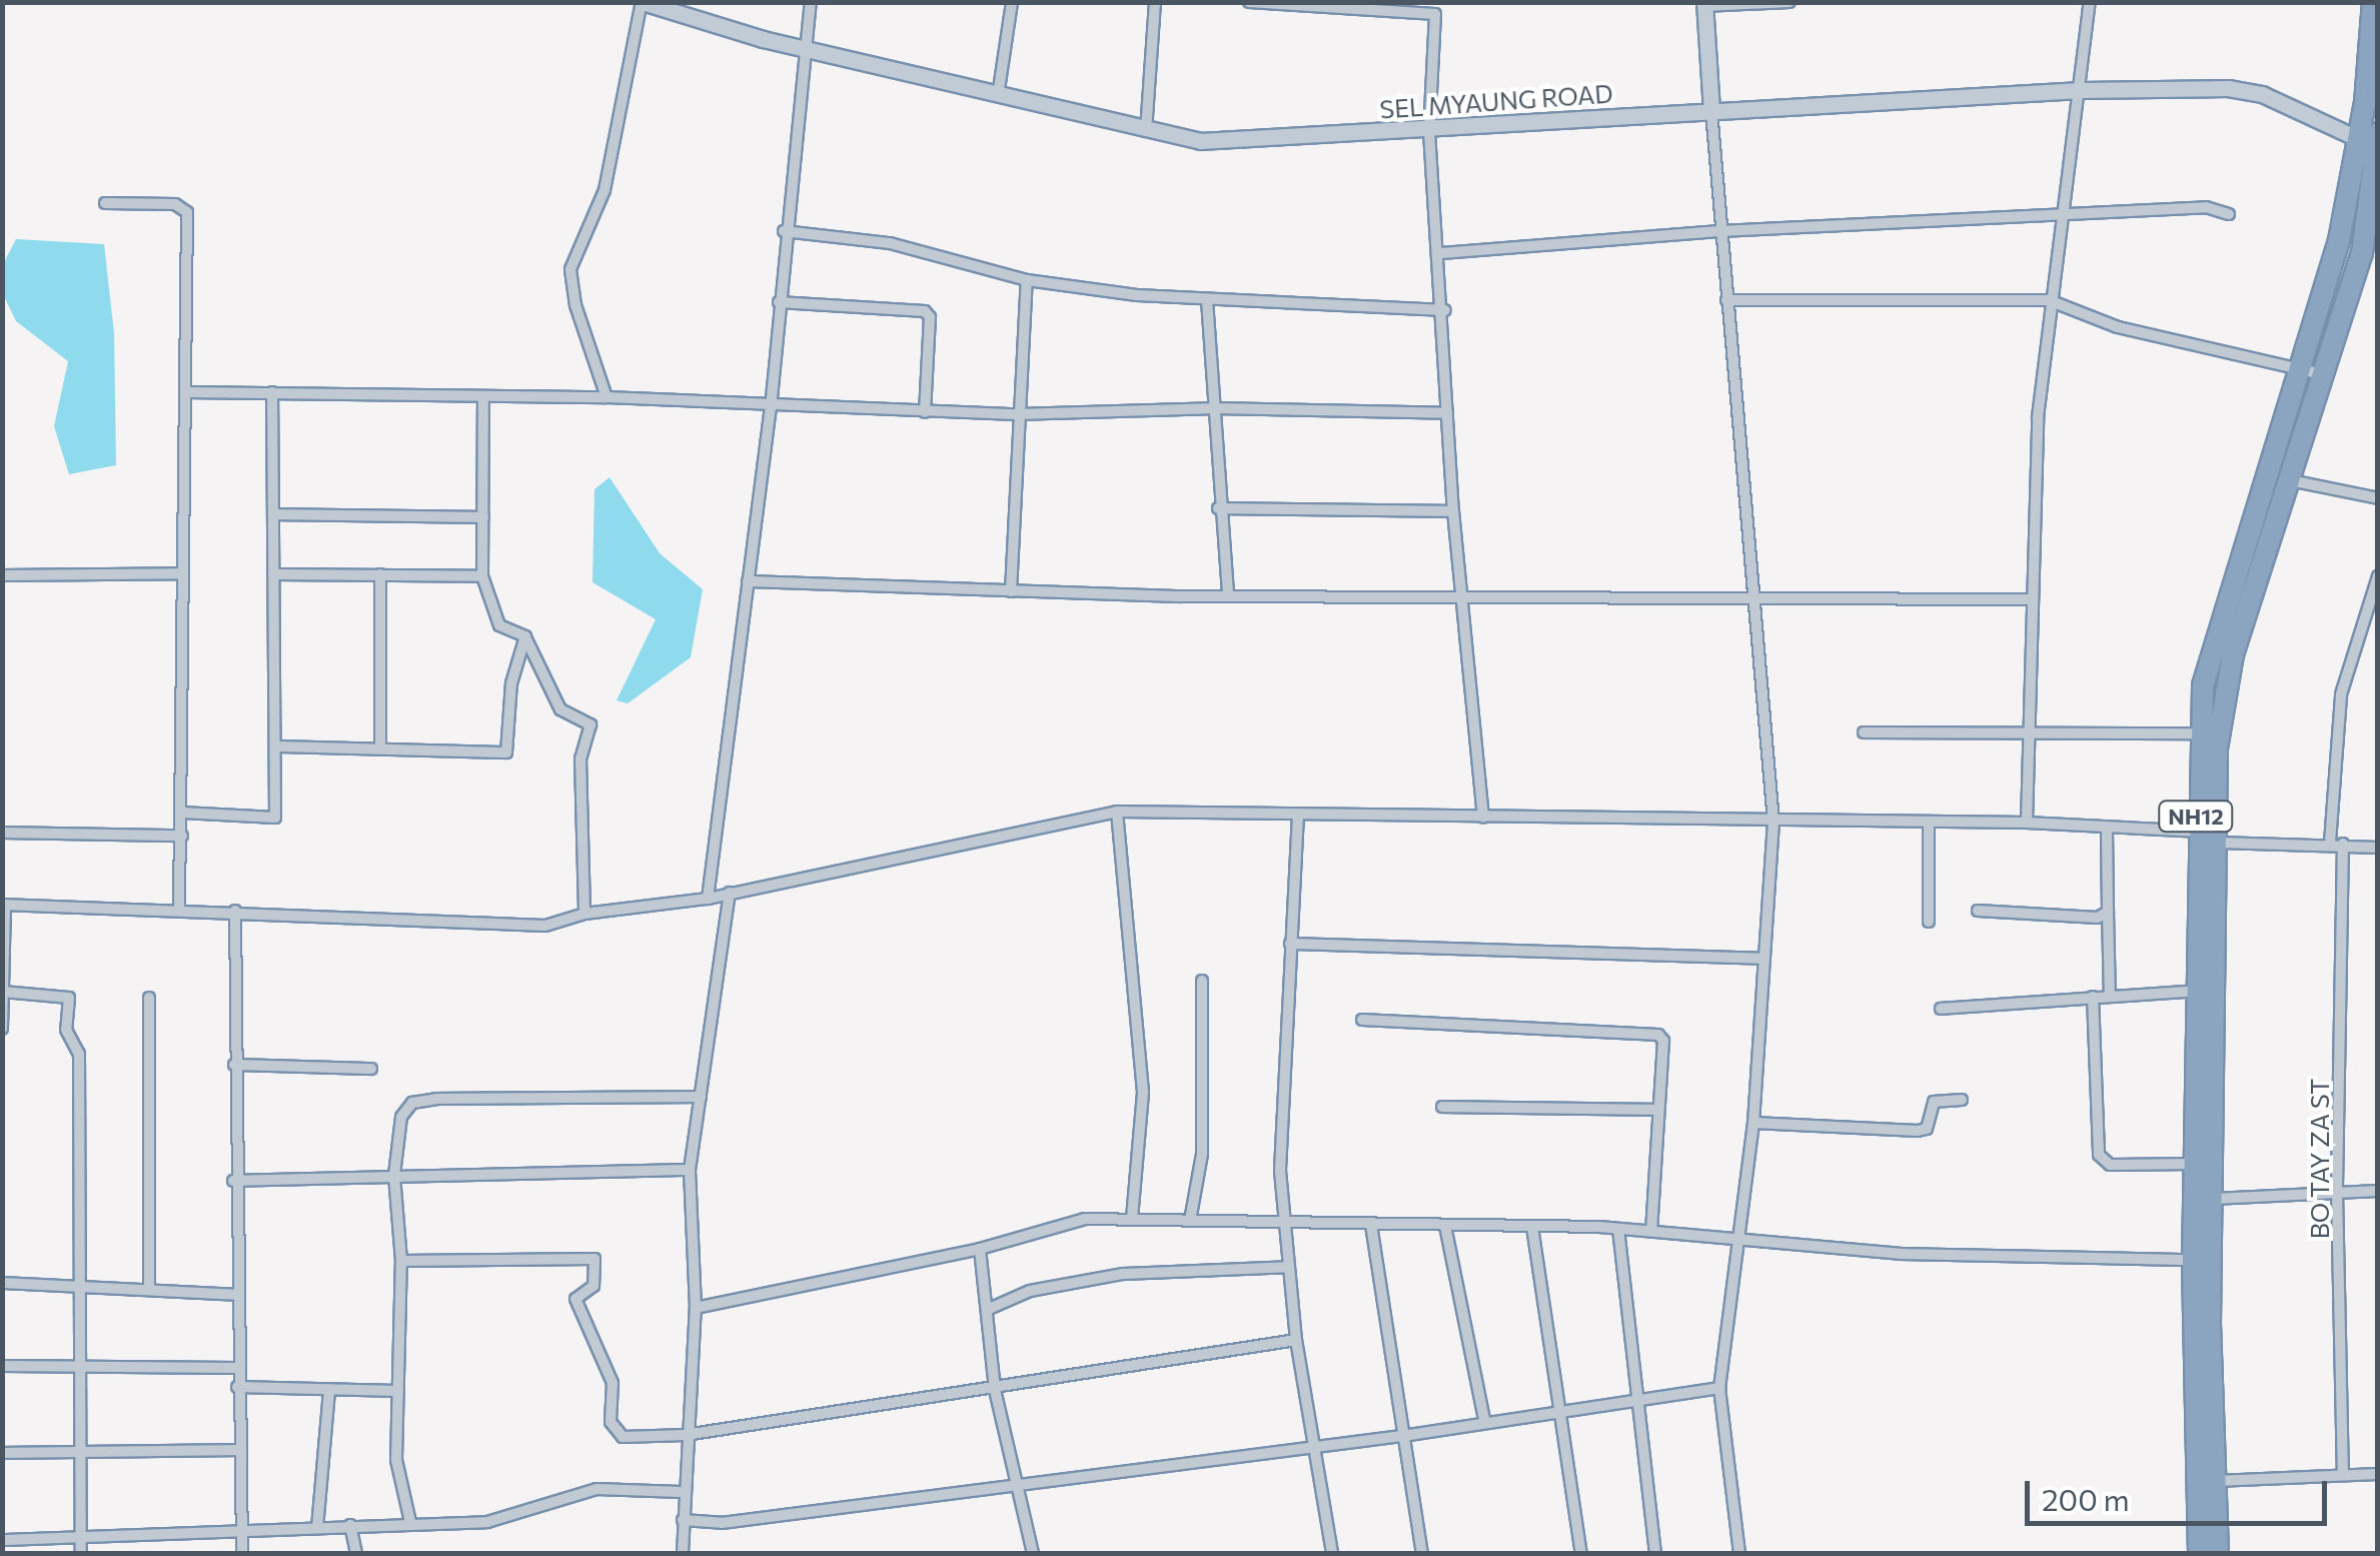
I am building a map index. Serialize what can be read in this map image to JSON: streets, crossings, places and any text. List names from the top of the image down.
{
  "streets": {
    "highway": ["NH12"],
    "main road": ["SEL MYAUNG ROAD"],
    "street": ["BO TAY ZA ST"]
  },
  "crossings": [
    ["SEL MYAUNG ROAD", "NH12"]
  ],
  "scale_bar": "200 m"
}
